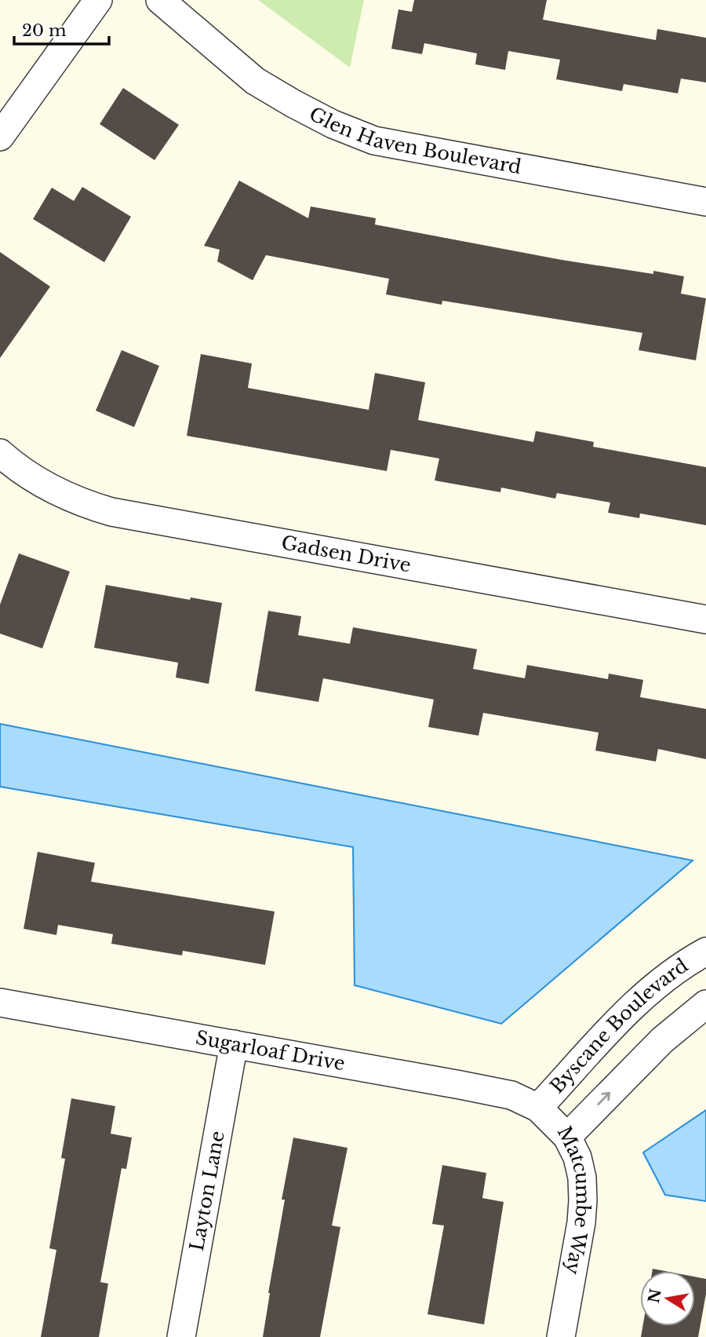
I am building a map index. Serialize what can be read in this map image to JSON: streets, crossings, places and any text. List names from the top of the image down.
{
  "streets": {
    "street": [
      "Glen Haven Boulevard",
      "Gadsen Drive",
      "Byscane Boulevard",
      "Sugarloaf Drive",
      "Layton Lane",
      "Matcumbe Way"
    ]
  },
  "crossings": [
    ["Byscane Boulevard", "Sugarloaf Drive"],
    ["Byscane Boulevard", "Matcumbe Way"],
    ["Sugarloaf Drive", "Layton Lane"],
    ["Sugarloaf Drive", "Matcumbe Way"]
  ],
  "scale_bar": "20 m",
  "north": "left"
}
